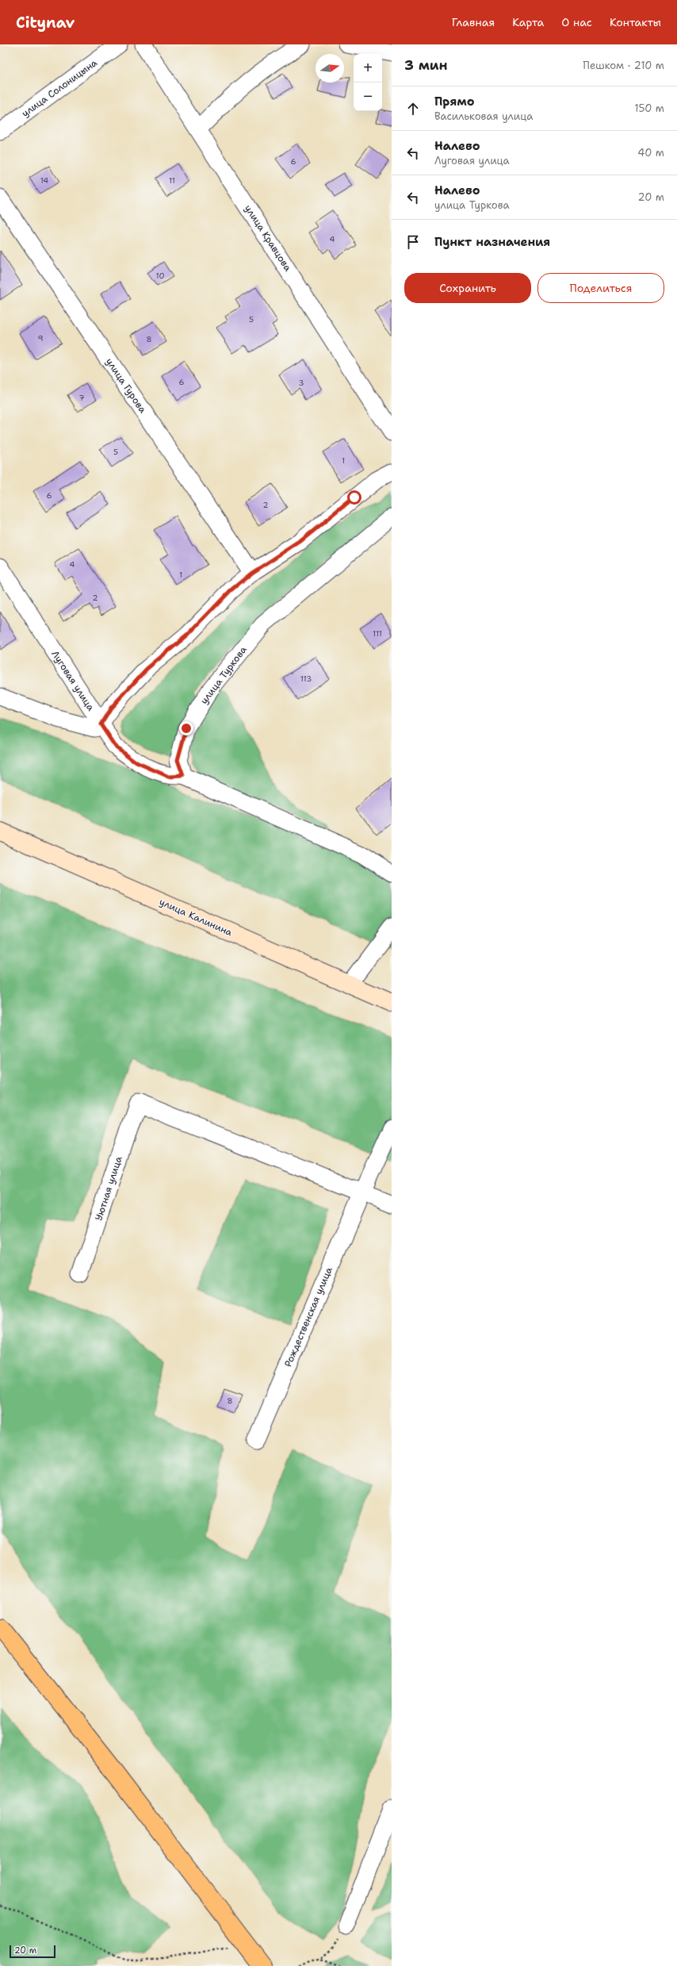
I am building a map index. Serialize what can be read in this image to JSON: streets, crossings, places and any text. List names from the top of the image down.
{
  "streets": {
    "main road": ["улица Калинина"],
    "street": [
      "улица Солоницына",
      "улица Кравцова",
      "улица Гурова",
      "улица Туркова",
      "Луговая улица",
      "Уютная улица",
      "Рождественская улица"
    ]
  },
  "crossings": [
    ["улица Туркова", "Луговая улица"],
    ["Уютная улица", "Рождественская улица"]
  ],
  "house_numbers": [
    "6",
    "14",
    "11",
    "4",
    "10",
    "5",
    "9",
    "8",
    "6",
    "3",
    "7",
    "5",
    "1",
    "6",
    "2",
    "4",
    "1",
    "2",
    "111",
    "113",
    "8"
  ],
  "scale_bar": "20 m",
  "north": "right",
  "page": {
    "header": "Citynav",
    "nav": [
      "Главная",
      "Карта",
      "О нас",
      "Контакты"
    ],
    "heading": ["3 мин", "Пешком · 210 m"],
    "map_buttons": ["+", "−"],
    "list": [
      ["Прямо", "Васильковая улица", "150 m"],
      ["Налево", "Луговая улица", "40 m"],
      ["Налево", "улица Туркова", "20 m"],
      "Пункт назначения"
    ],
    "buttons": ["Сохранить", "Поделиться"],
    "scale": "20 m"
  }
}
